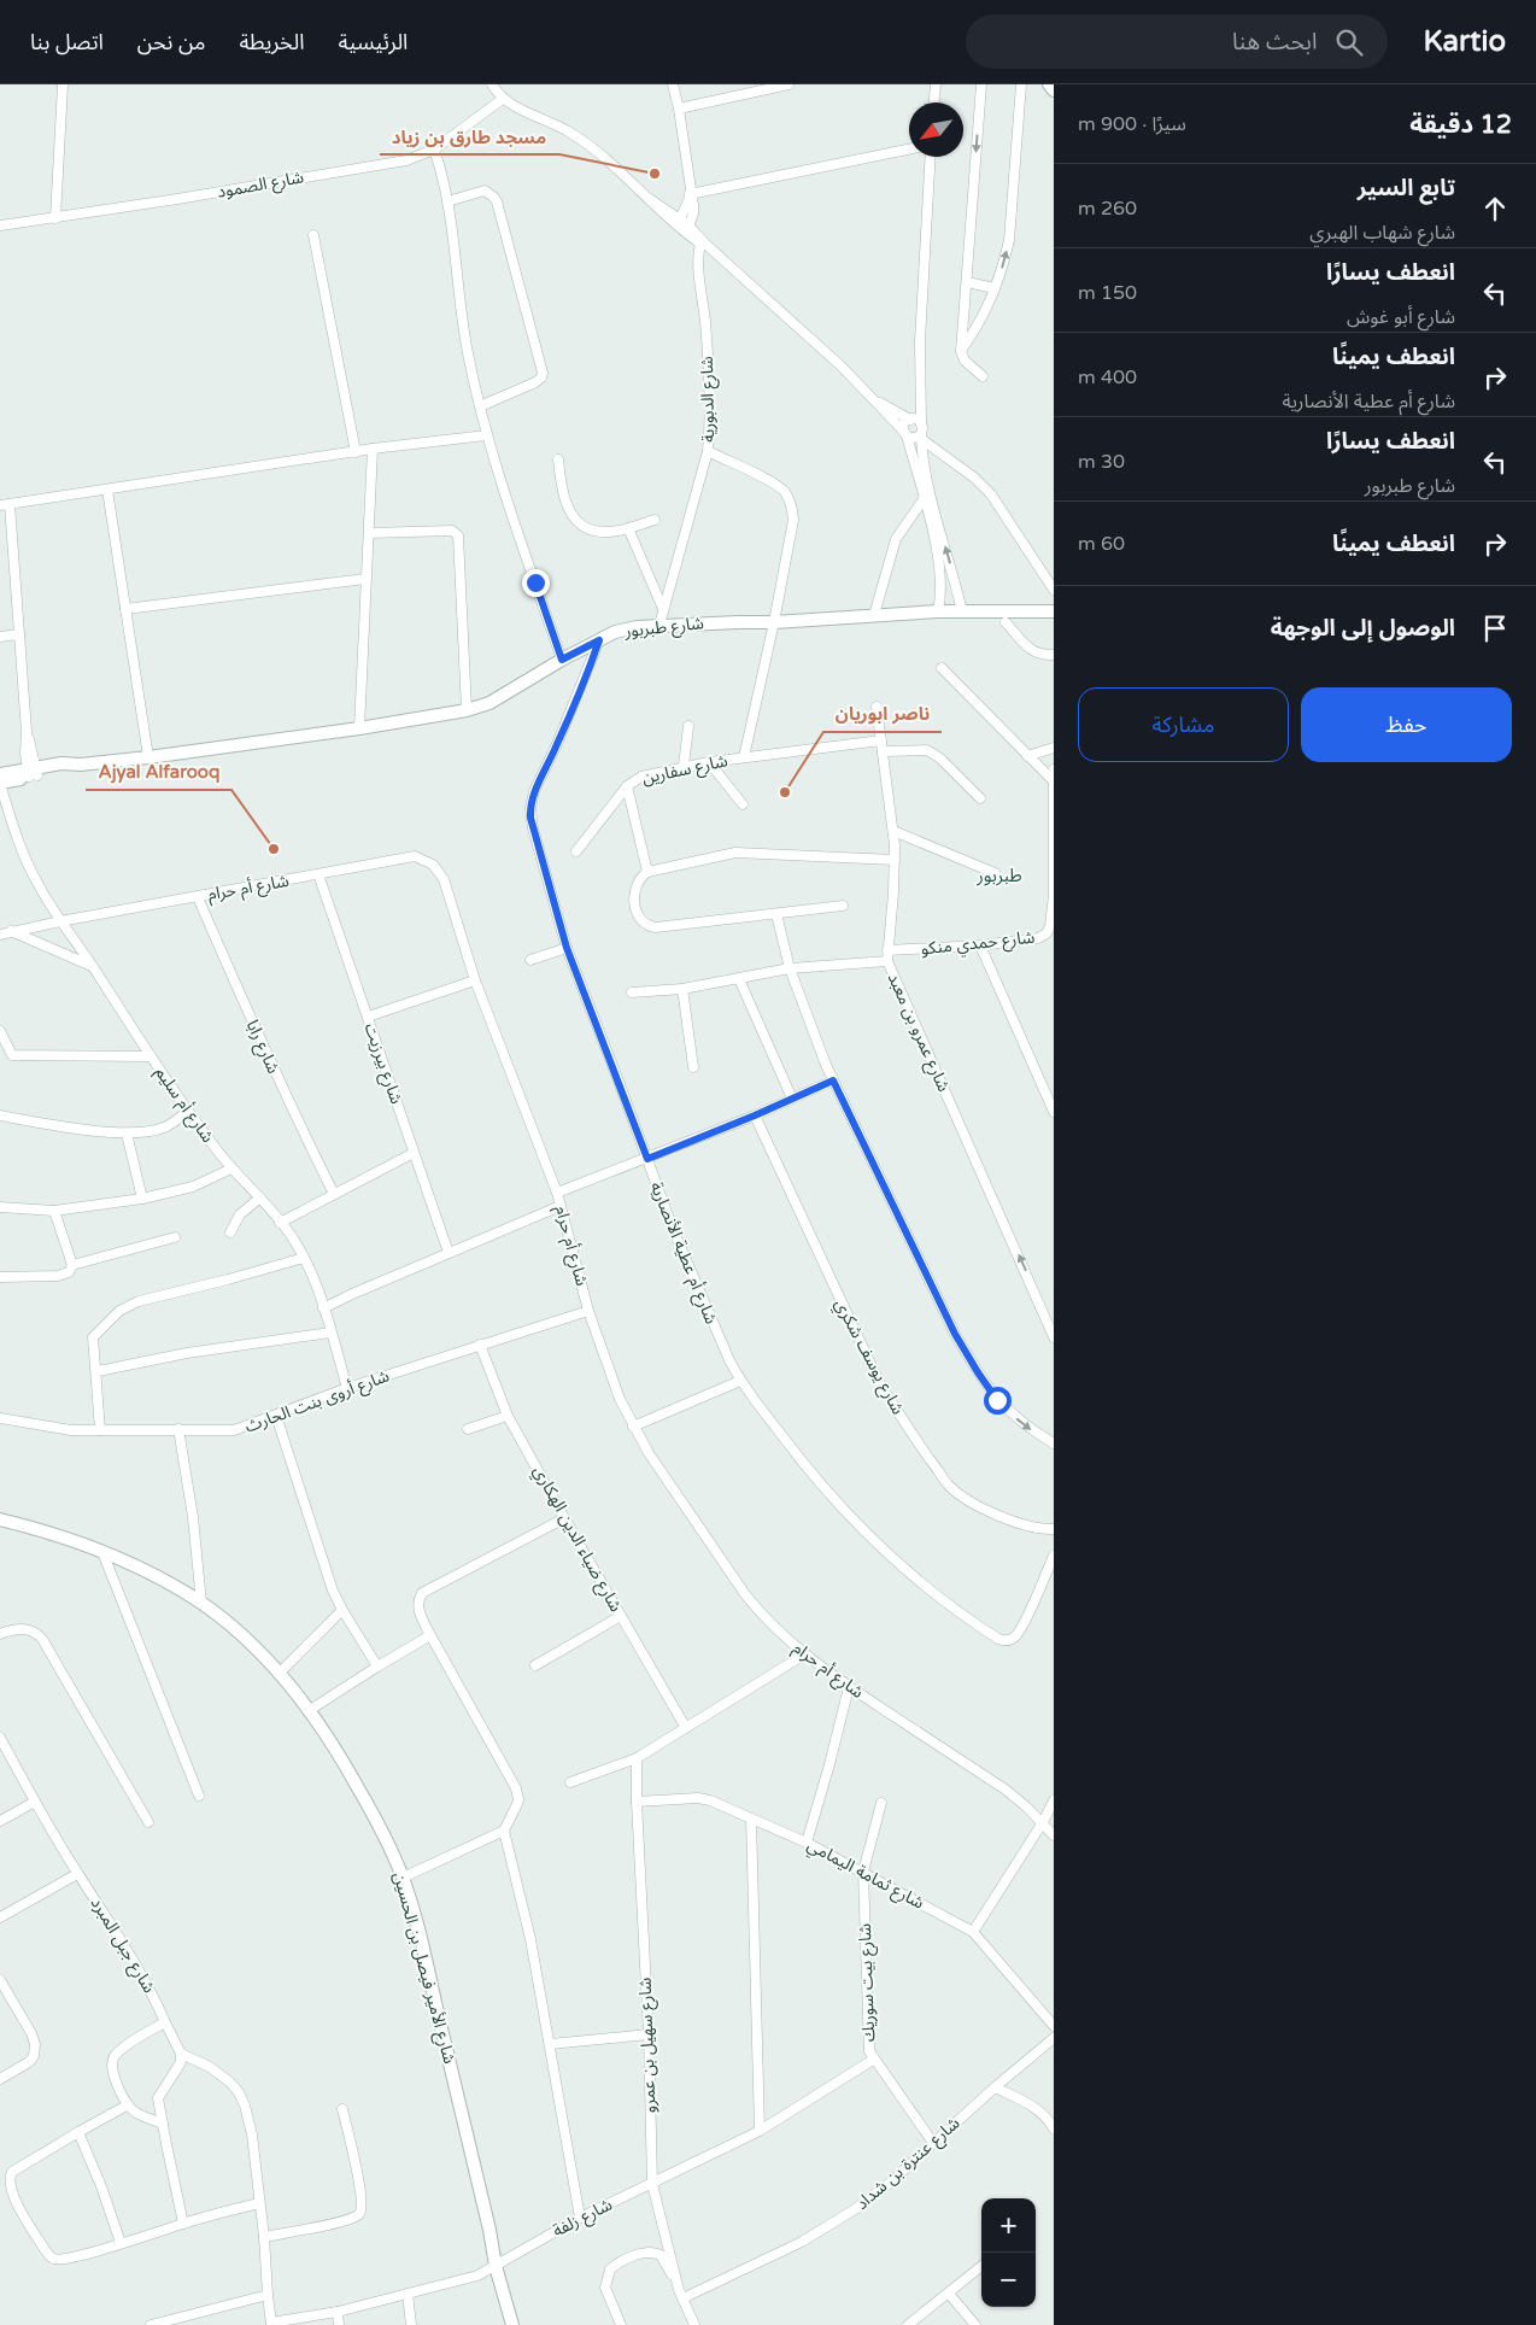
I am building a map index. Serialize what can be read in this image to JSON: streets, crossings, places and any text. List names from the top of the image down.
{
  "streets": {
    "street": [
      "شارع الصمود",
      "شارع الدبورية",
      "شارع طبربور",
      "شارع سفارين",
      "شارع أم حرام",
      "شارع حمدي منكو",
      "شارع عمرو بن معبد",
      "شارع رابا",
      "شارع بيرزيت",
      "شارع أم سليم",
      "شارع أم عطية الأنصارية",
      "شارع يوسف شكري",
      "شارع أروى بنت الحارث",
      "شارع ضياء الدين الهكاري",
      "شارع ثمامة اليمامي",
      "شارع جبل المبرد",
      "شارع الأمير فيصل بن الحسين",
      "شارع بيت سوريك",
      "شارع سهيل بن عمرو",
      "شارع عنترة بن شداد",
      "شارع زلفة"
    ]
  },
  "crossings": [
    ["شارع الدبورية", "شارع طبربور"],
    ["شارع طبربور", "شارع أم سليم"],
    ["شارع طبربور", "شارع أم عطية الأنصارية"],
    ["شارع سفارين", "شارع عمرو بن معبد"],
    ["شارع أم حرام", "شارع رابا"],
    ["شارع أم حرام", "شارع بيرزيت"],
    ["شارع أم حرام", "شارع أم سليم"],
    ["شارع أم حرام", "شارع أروى بنت الحارث"],
    ["شارع حمدي منكو", "شارع عمرو بن معبد"],
    ["شارع أم سليم", "شارع أروى بنت الحارث"],
    ["شارع أروى بنت الحارث", "شارع ضياء الدين الهكاري"],
    ["شارع ثمامة اليمامي", "شارع بيت سوريك"],
    ["شارع ثمامة اليمامي", "شارع سهيل بن عمرو"],
    ["شارع الأمير فيصل بن الحسين", "شارع زلفة"],
    ["شارع بيت سوريك", "شارع عنترة بن شداد"],
    ["شارع بيت سوريك", "شارع زلفة"],
    ["شارع سهيل بن عمرو", "شارع عنترة بن شداد"],
    ["شارع سهيل بن عمرو", "شارع زلفة"]
  ],
  "one_way": ["شارع عمرو بن معبد"],
  "districts": ["طبربور"],
  "places": ["مسجد طارق بن زياد", "ناصر ابوريان", "Ajyal Alfarooq"],
  "north": "bottom left",
  "page": {
    "header": "Kartio",
    "search": "ابحث هنا",
    "nav": [
      "الرئيسية",
      "الخريطة",
      "من نحن",
      "اتصل بنا"
    ],
    "heading": ["12 دقيقة", "سيرًا · 900 m"],
    "list": [
      ["تابع السير", "شارع شهاب الهبري", "260 m"],
      ["انعطف يسارًا", "شارع أبو غوش", "150 m"],
      ["انعطف يمينًا", "شارع أم عطية الأنصارية", "400 m"],
      ["انعطف يسارًا", "شارع طبربور", "30 m"],
      ["انعطف يمينًا", "60 m"],
      "الوصول إلى الوجهة"
    ],
    "buttons": ["حفظ", "مشاركة"],
    "map_buttons": ["+", "−"]
  }
}
